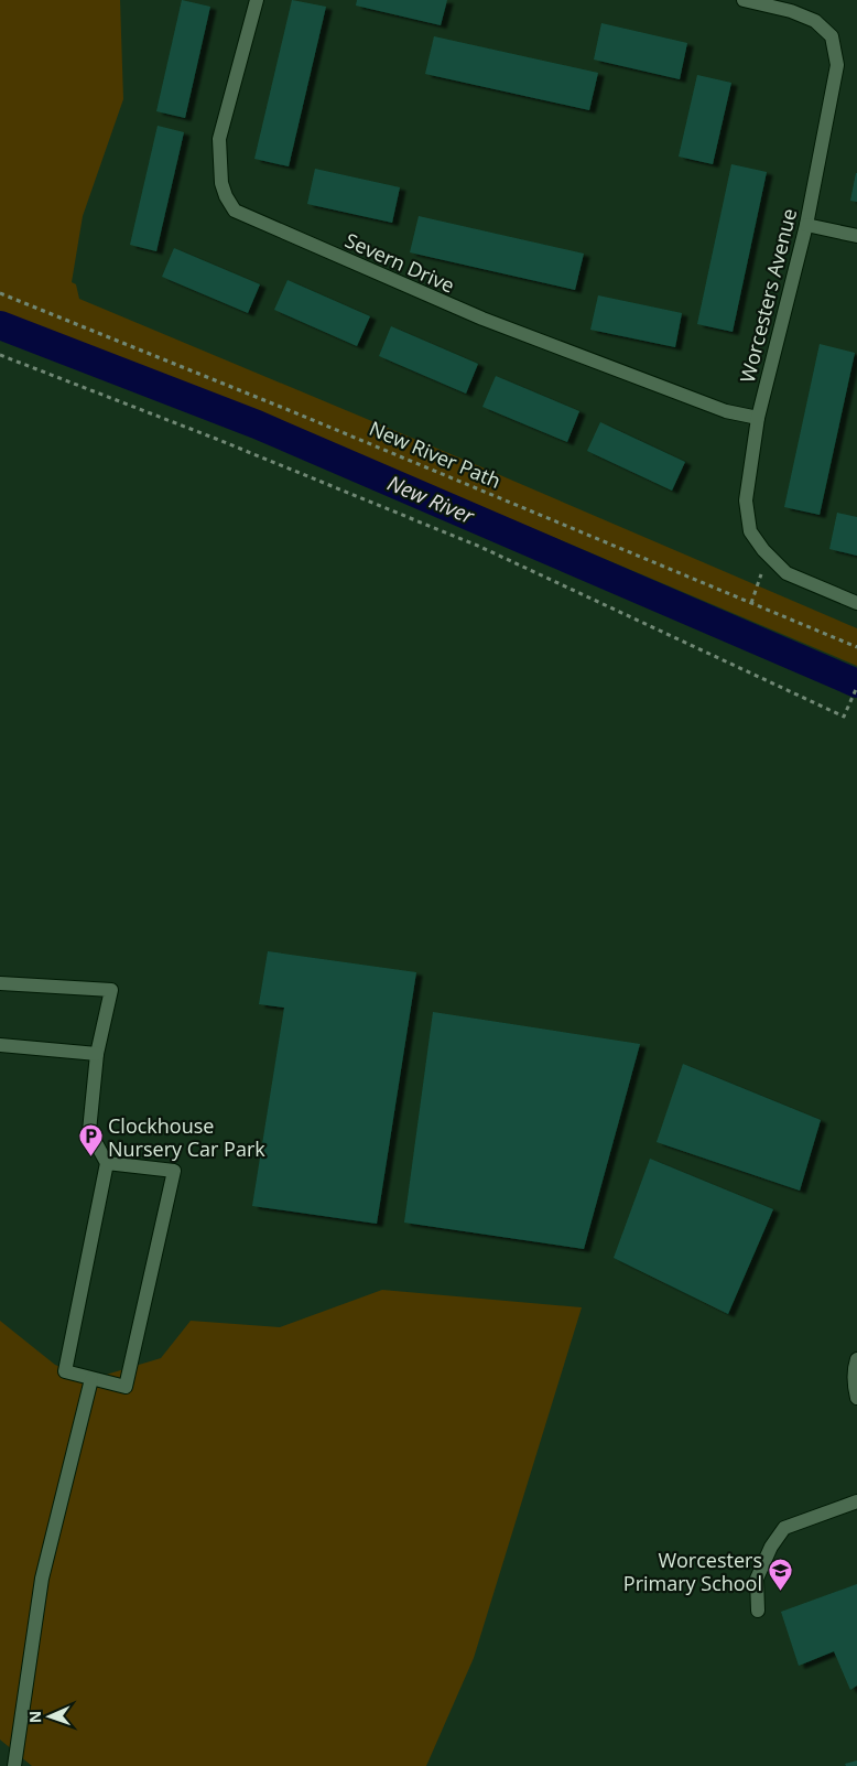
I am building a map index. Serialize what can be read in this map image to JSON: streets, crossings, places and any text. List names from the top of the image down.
{
  "streets": {
    "street": ["Severn Drive", "Worcesters Avenue"],
    "path": ["New River Path"]
  },
  "crossings": [
    ["Severn Drive", "Worcesters Avenue"]
  ],
  "water": ["New River"],
  "places": {
    "parking": ["Clockhouse Nursery Car Park"],
    "school or university": ["Worcesters Primary School"]
  },
  "north": "left"
}
